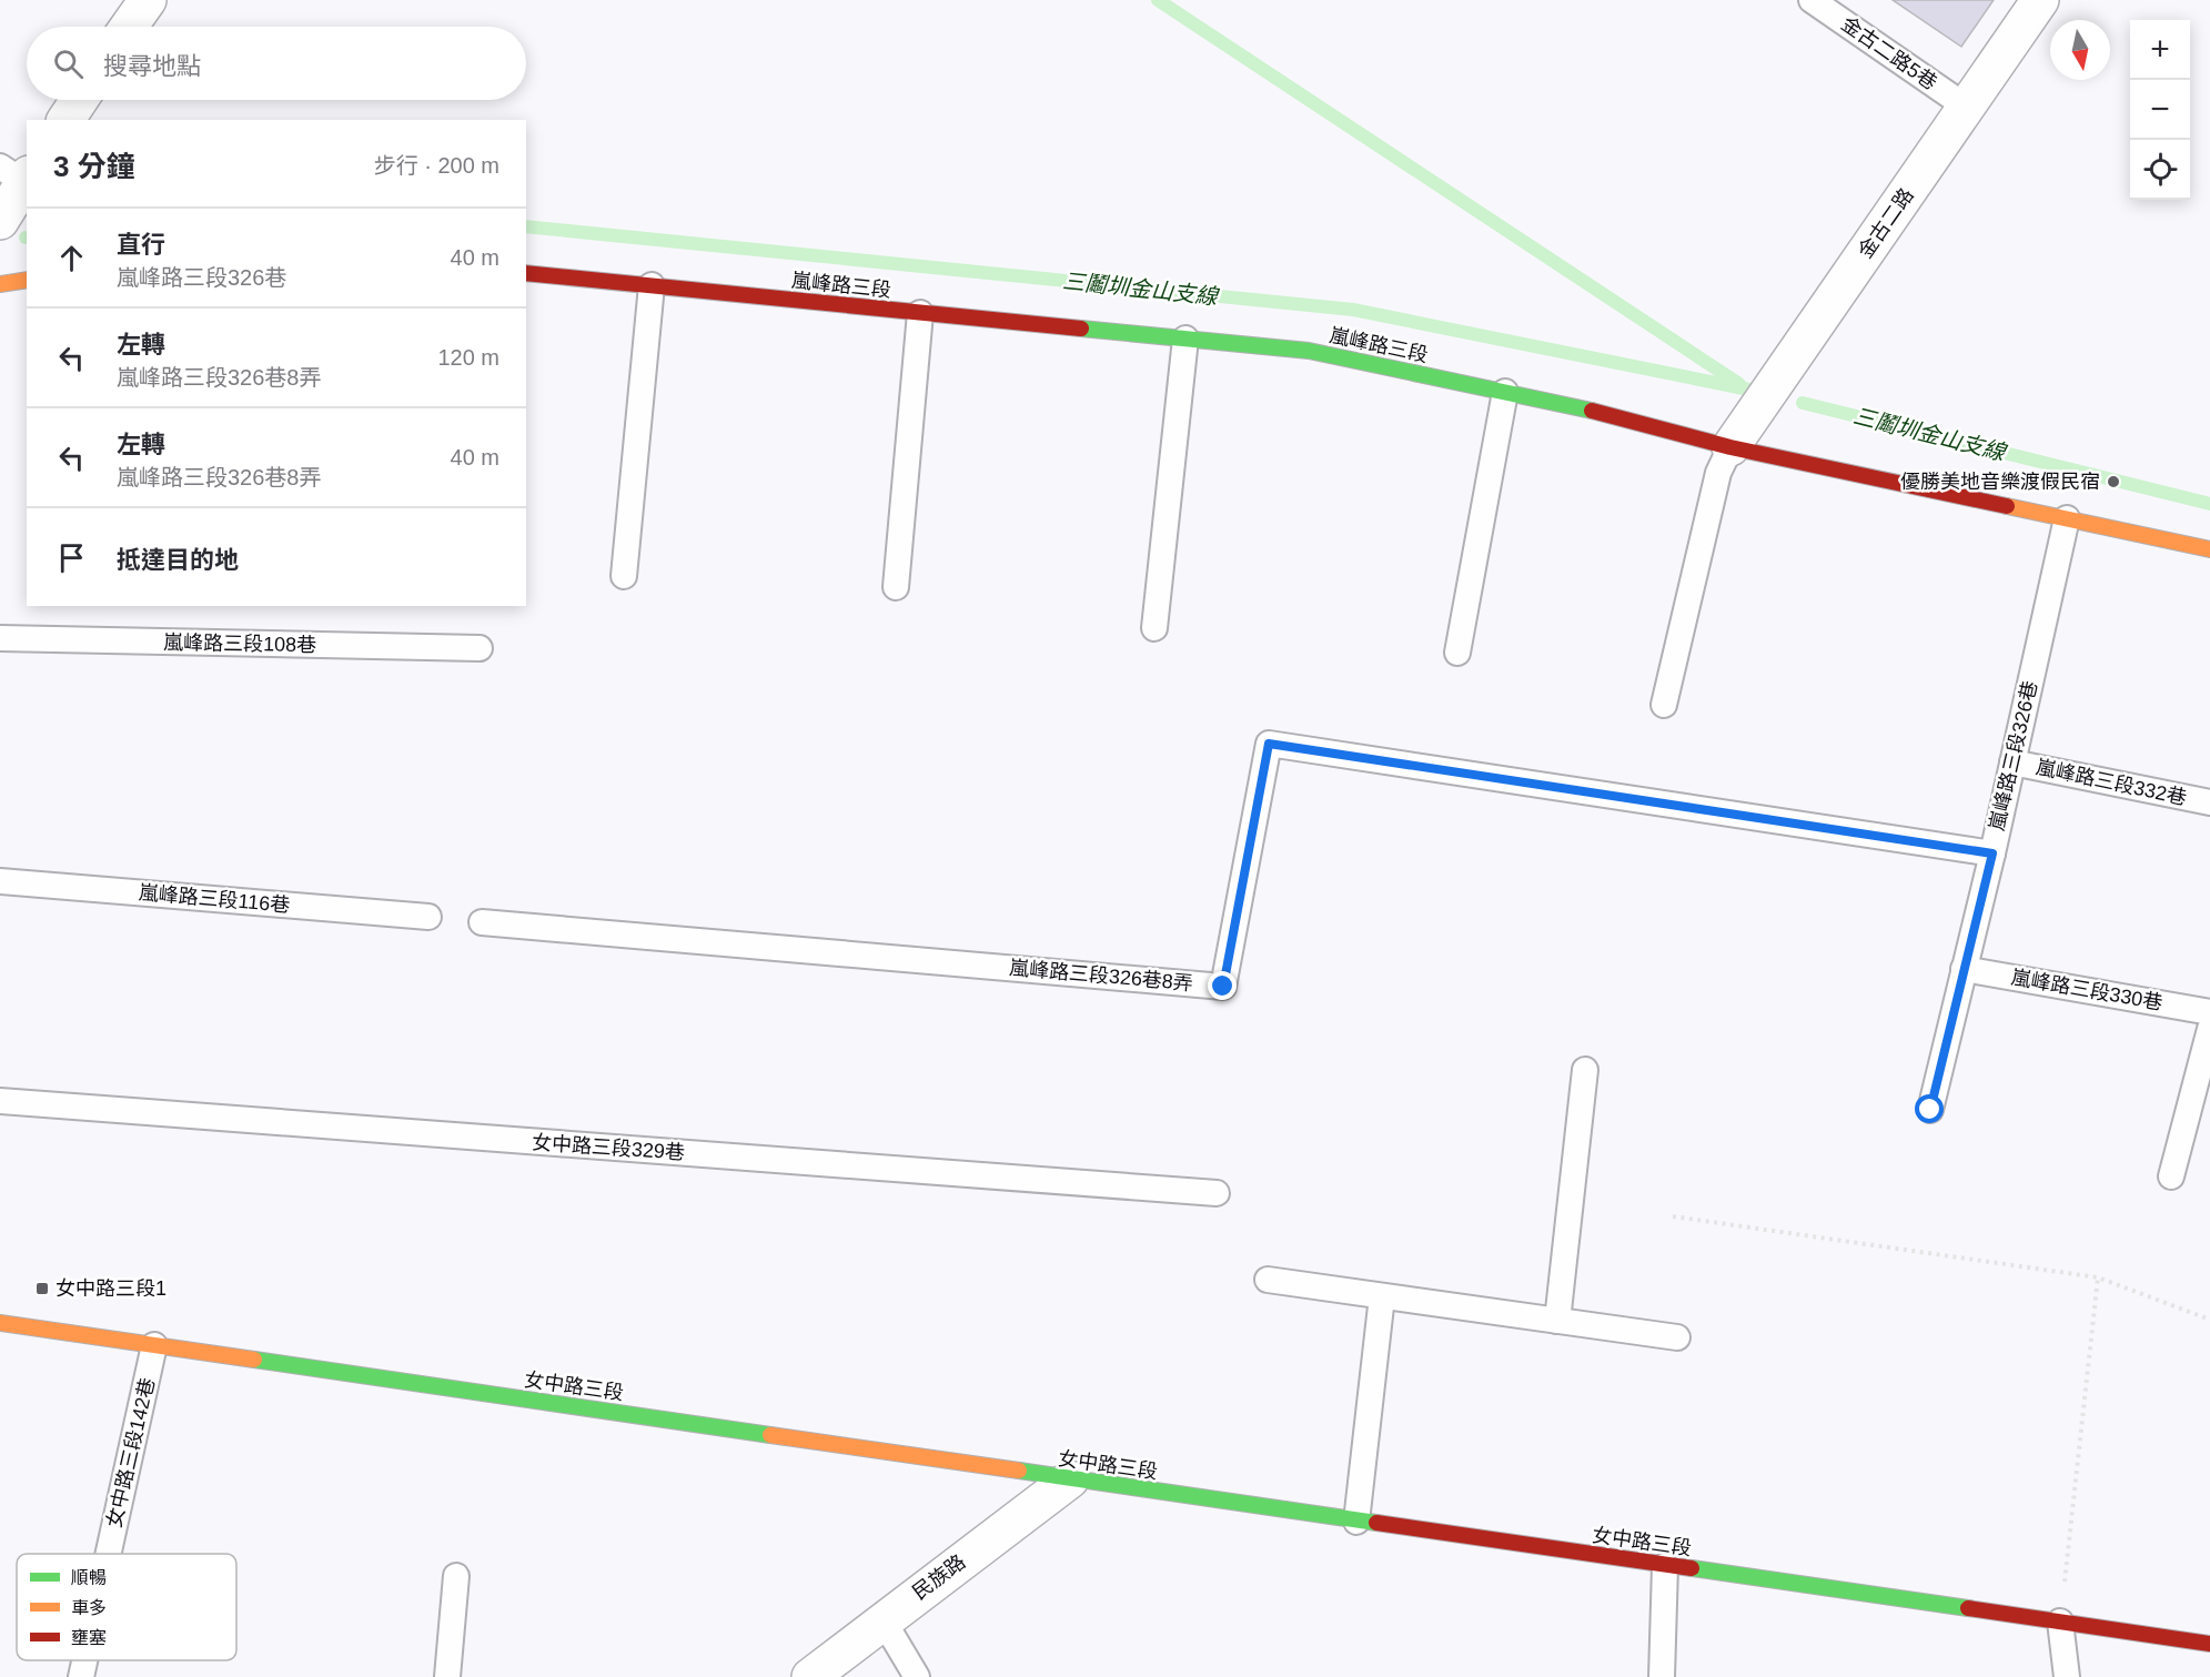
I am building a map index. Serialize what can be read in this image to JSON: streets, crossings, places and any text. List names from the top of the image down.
{
  "streets": {
    "street": [
      "金古二路",
      "嵐峰路三段",
      "女中路三段",
      "民族路"
    ],
    "lane": [
      "金古二路5巷",
      "嵐峰路三段108巷",
      "嵐峰路三段326巷",
      "嵐峰路三段332巷",
      "嵐峰路三段116巷",
      "嵐峰路三段326巷8弄",
      "嵐峰路三段330巷",
      "女中路三段329巷",
      "女中路三段142巷"
    ]
  },
  "crossings": [
    ["金古二路5巷", "金古二路"],
    ["金古二路", "嵐峰路三段"],
    ["嵐峰路三段", "嵐峰路三段326巷"],
    ["嵐峰路三段326巷", "嵐峰路三段332巷"],
    ["嵐峰路三段326巷", "嵐峰路三段326巷8弄"],
    ["嵐峰路三段326巷", "嵐峰路三段330巷"],
    ["女中路三段", "女中路三段142巷"],
    ["女中路三段", "民族路"]
  ],
  "water": ["三鬮圳金山支線"],
  "places": {
    "other": ["優勝美地音樂渡假民宿"],
    "transit": ["女中路三段1"]
  },
  "legend": ["順暢", "車多", "壅塞"],
  "north": "bottom",
  "page": {
    "map_buttons": ["+", "−"],
    "search": "搜尋地點",
    "heading": ["3 分鐘", "步行 · 200 m"],
    "list": [
      ["直行", "嵐峰路三段326巷", "40 m"],
      ["左轉", "嵐峰路三段326巷8弄", "120 m"],
      ["左轉", "嵐峰路三段326巷8弄", "40 m"],
      "抵達目的地"
    ]
  }
}
